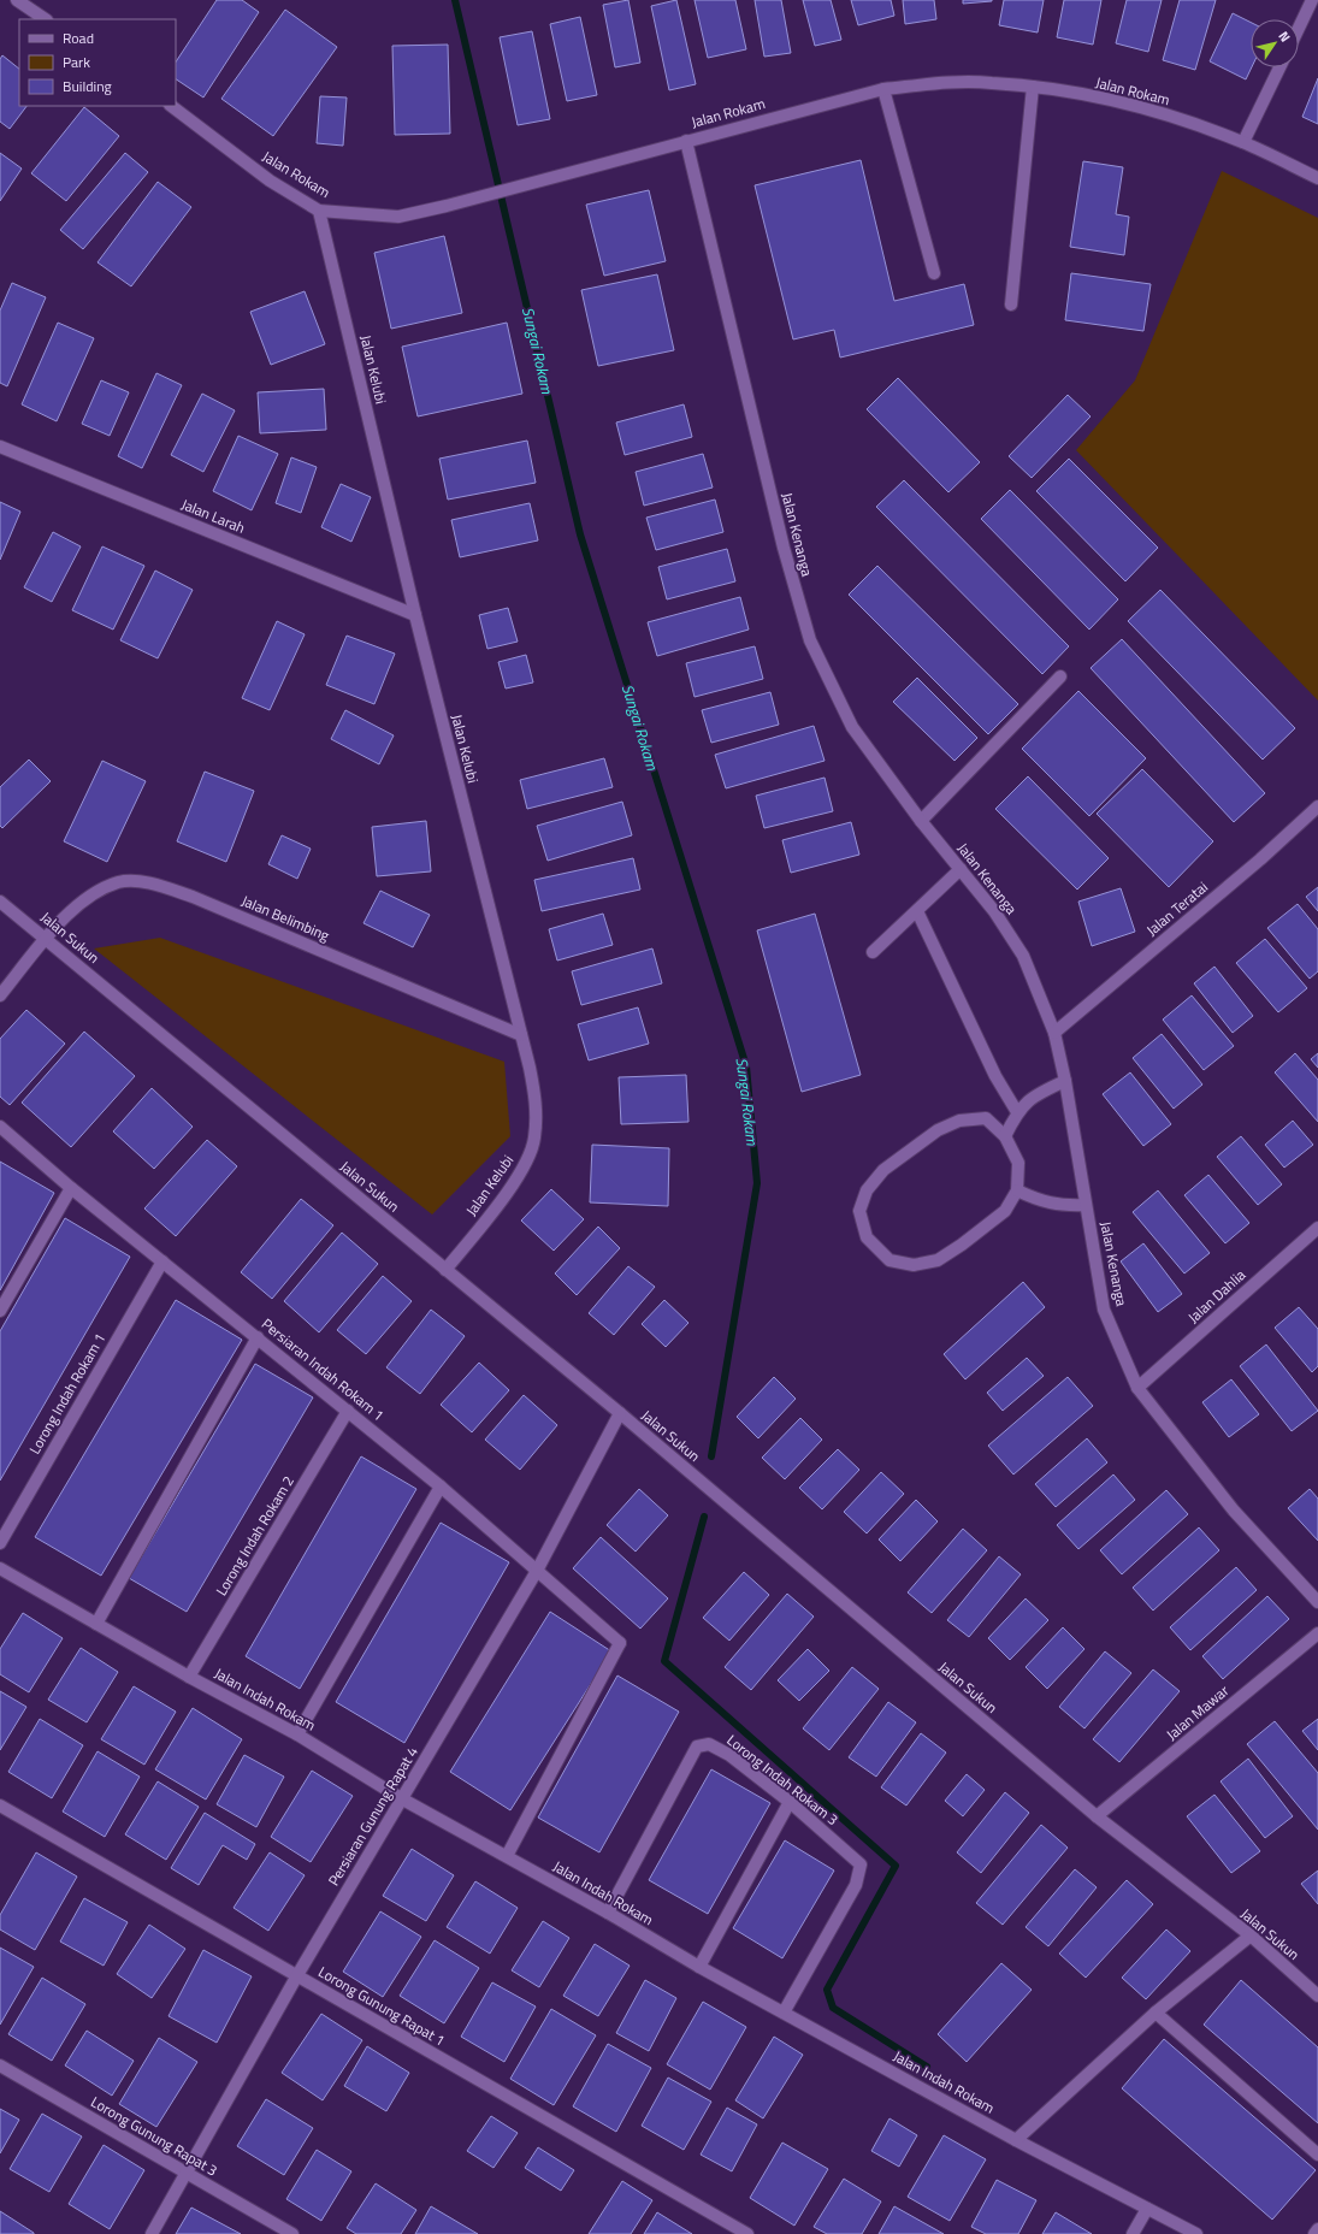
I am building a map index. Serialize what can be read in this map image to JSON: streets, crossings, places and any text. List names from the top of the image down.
{
  "streets": {
    "street": [
      "Jalan Rokam",
      "Jalan Kelubi",
      "Jalan Larah",
      "Jalan Kenanga",
      "Jalan Teratai",
      "Jalan Belimbing",
      "Jalan Sukun",
      "Jalan Dahlia",
      "Persiaran Indah Rokam 1",
      "Lorong Indah Rokam 1",
      "Lorong Indah Rokam 2",
      "Jalan Indah Rokam",
      "Jalan Mawar",
      "Lorong Indah Rokam 3",
      "Persiaran Gunung Rapat 4",
      "Lorong Gunung Rapat 1",
      "Lorong Gunung Rapat 3"
    ]
  },
  "crossings": [
    ["Jalan Rokam", "Jalan Kelubi"],
    ["Jalan Rokam", "Jalan Kenanga"],
    ["Jalan Kelubi", "Jalan Larah"],
    ["Jalan Kelubi", "Jalan Belimbing"],
    ["Jalan Kelubi", "Jalan Sukun"],
    ["Jalan Kenanga", "Jalan Teratai"],
    ["Jalan Kenanga", "Jalan Dahlia"],
    ["Jalan Belimbing", "Jalan Sukun"],
    ["Jalan Sukun", "Jalan Mawar"],
    ["Jalan Sukun", "Persiaran Gunung Rapat 4"],
    ["Persiaran Indah Rokam 1", "Lorong Indah Rokam 1"],
    ["Persiaran Indah Rokam 1", "Lorong Indah Rokam 2"],
    ["Persiaran Indah Rokam 1", "Jalan Indah Rokam"],
    ["Persiaran Indah Rokam 1", "Persiaran Gunung Rapat 4"],
    ["Lorong Indah Rokam 2", "Jalan Indah Rokam"],
    ["Jalan Indah Rokam", "Lorong Indah Rokam 3"],
    ["Jalan Indah Rokam", "Persiaran Gunung Rapat 4"],
    ["Persiaran Gunung Rapat 4", "Lorong Gunung Rapat 1"],
    ["Persiaran Gunung Rapat 4", "Lorong Gunung Rapat 3"]
  ],
  "water": ["Sungai Rokam"],
  "legend": ["Road", "Park", "Building"],
  "north": "top right"
}
